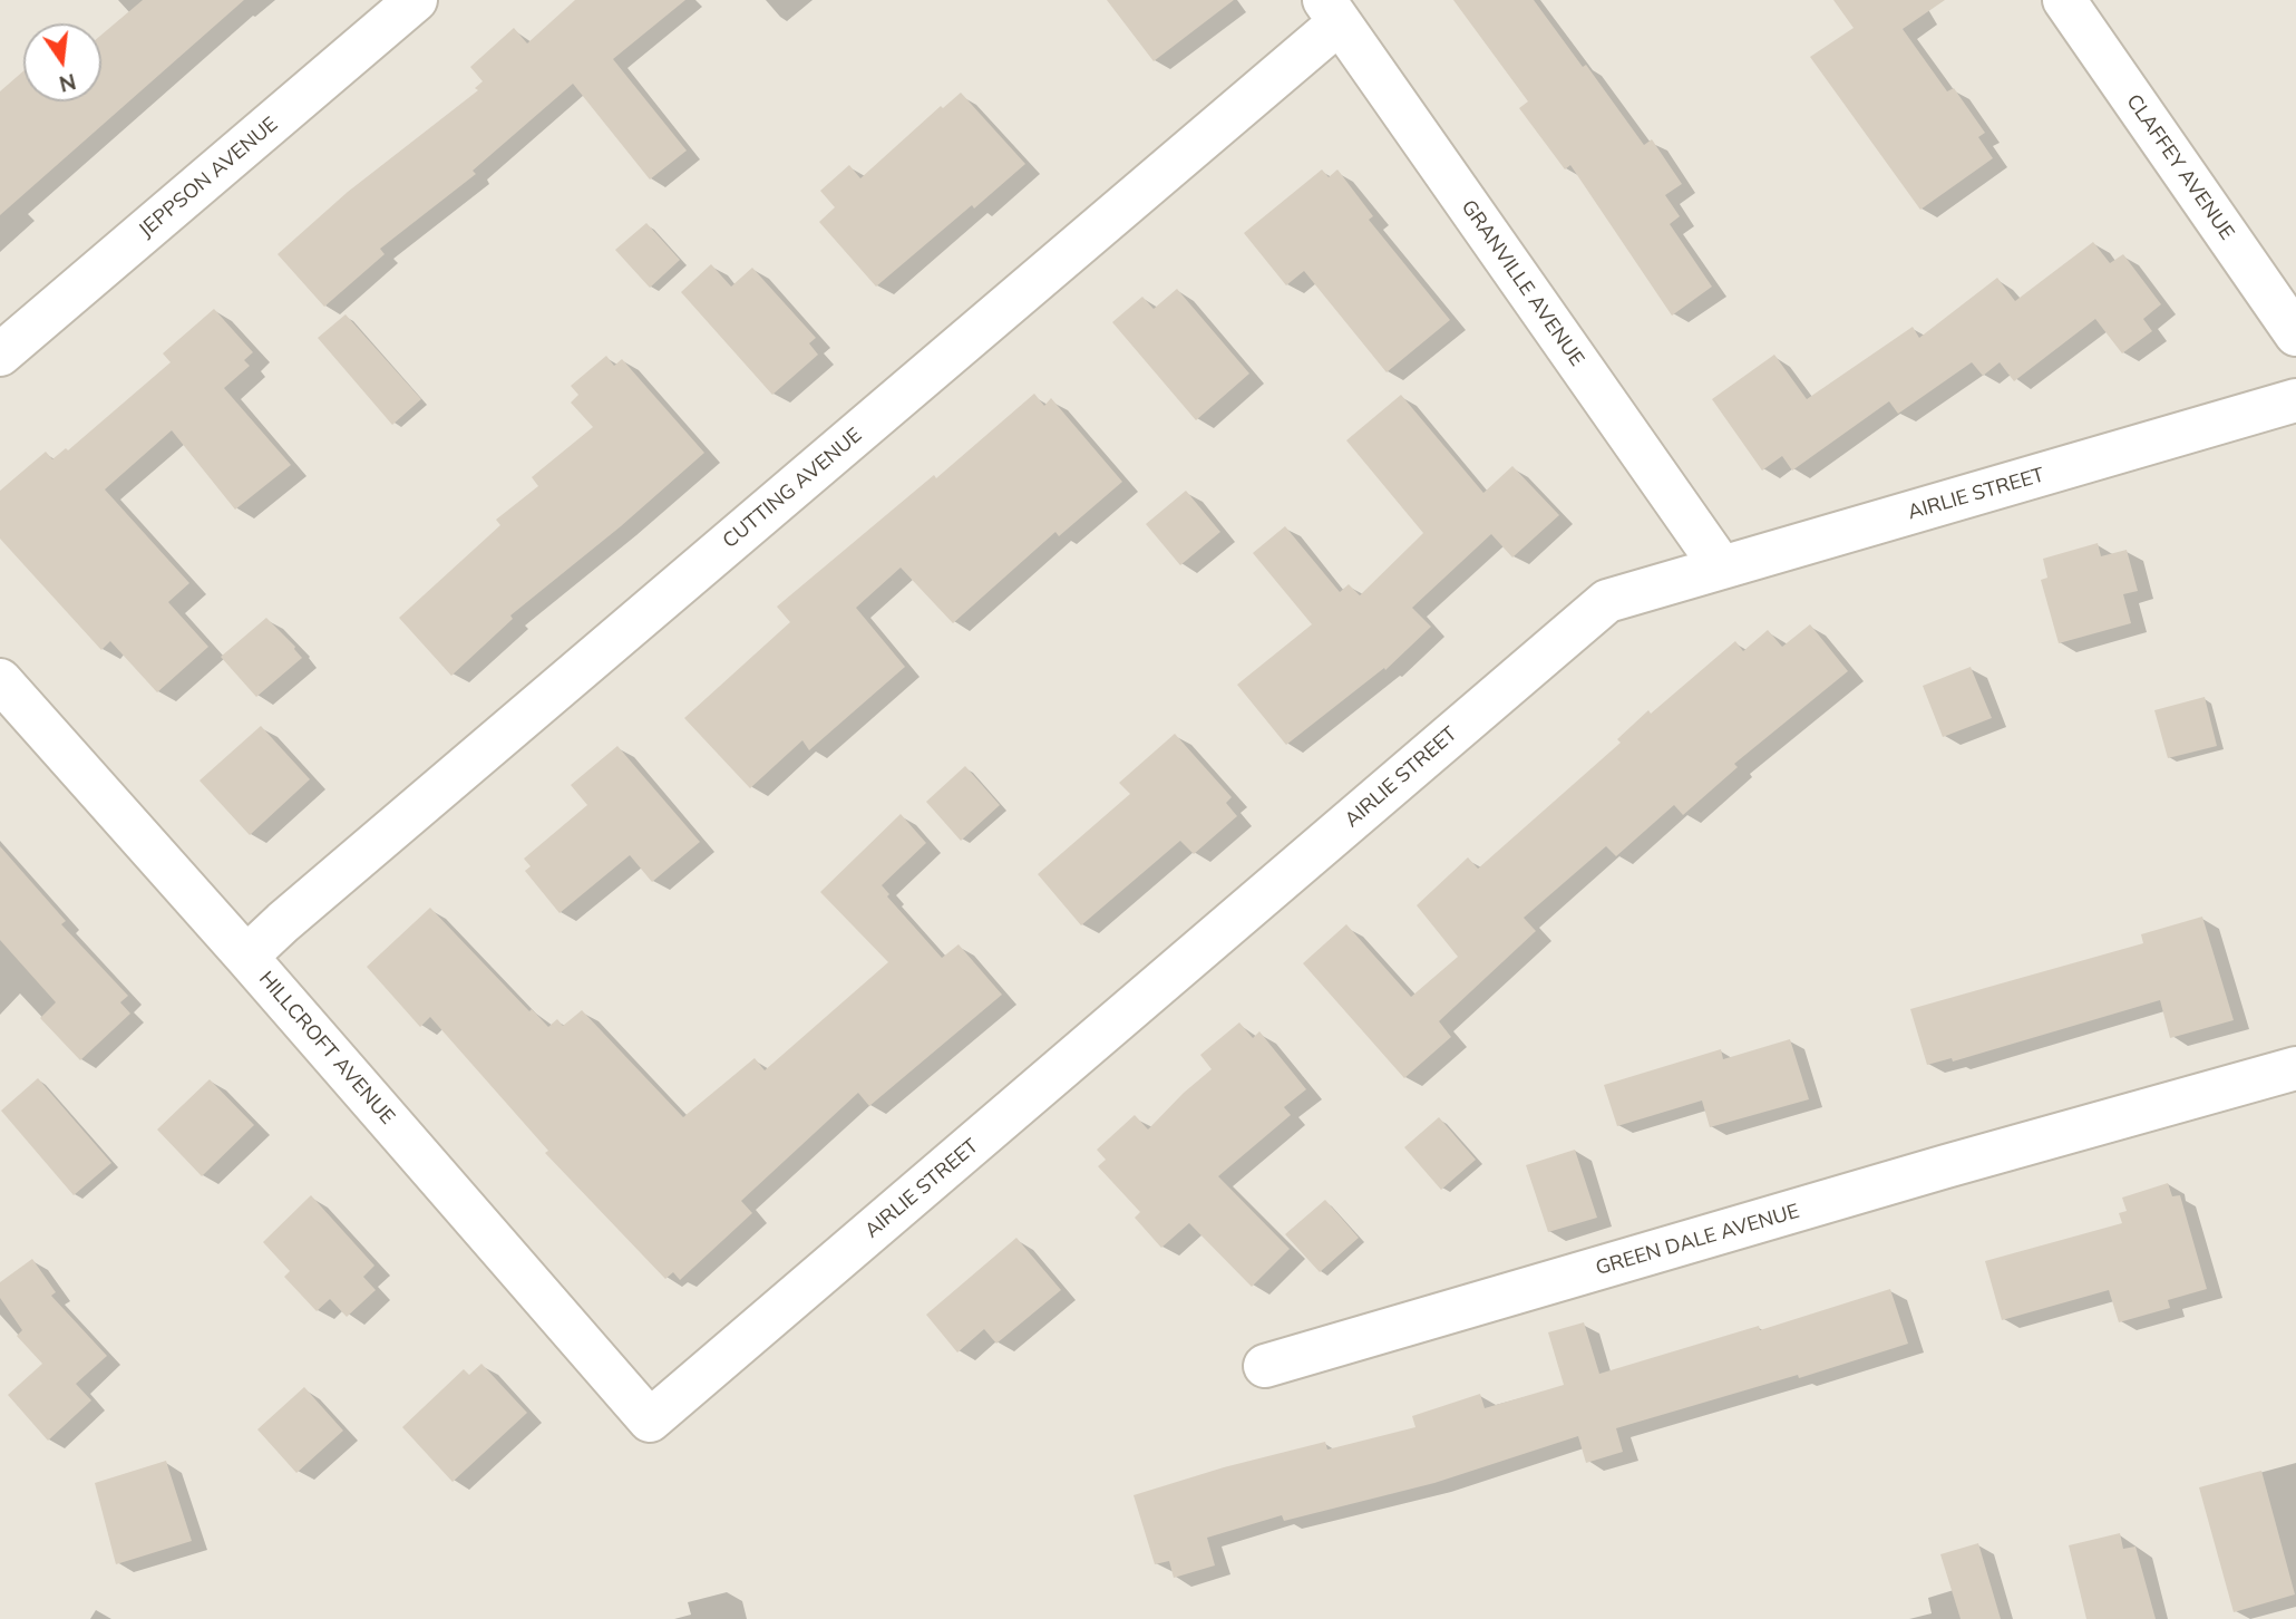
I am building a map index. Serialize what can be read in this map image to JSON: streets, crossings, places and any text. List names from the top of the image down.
{
  "streets": {
    "street": [
      "CLAFFEY AVENUE",
      "JEPPSON AVENUE",
      "GRANVILLE AVENUE",
      "CUTTING AVENUE",
      "AIRLIE STREET",
      "HILLCROFT AVENUE",
      "GREEN DALE AVENUE"
    ]
  },
  "crossings": [
    ["GRANVILLE AVENUE", "CUTTING AVENUE"],
    ["GRANVILLE AVENUE", "AIRLIE STREET"],
    ["CUTTING AVENUE", "HILLCROFT AVENUE"],
    ["AIRLIE STREET", "HILLCROFT AVENUE"]
  ],
  "north": "bottom"
}
